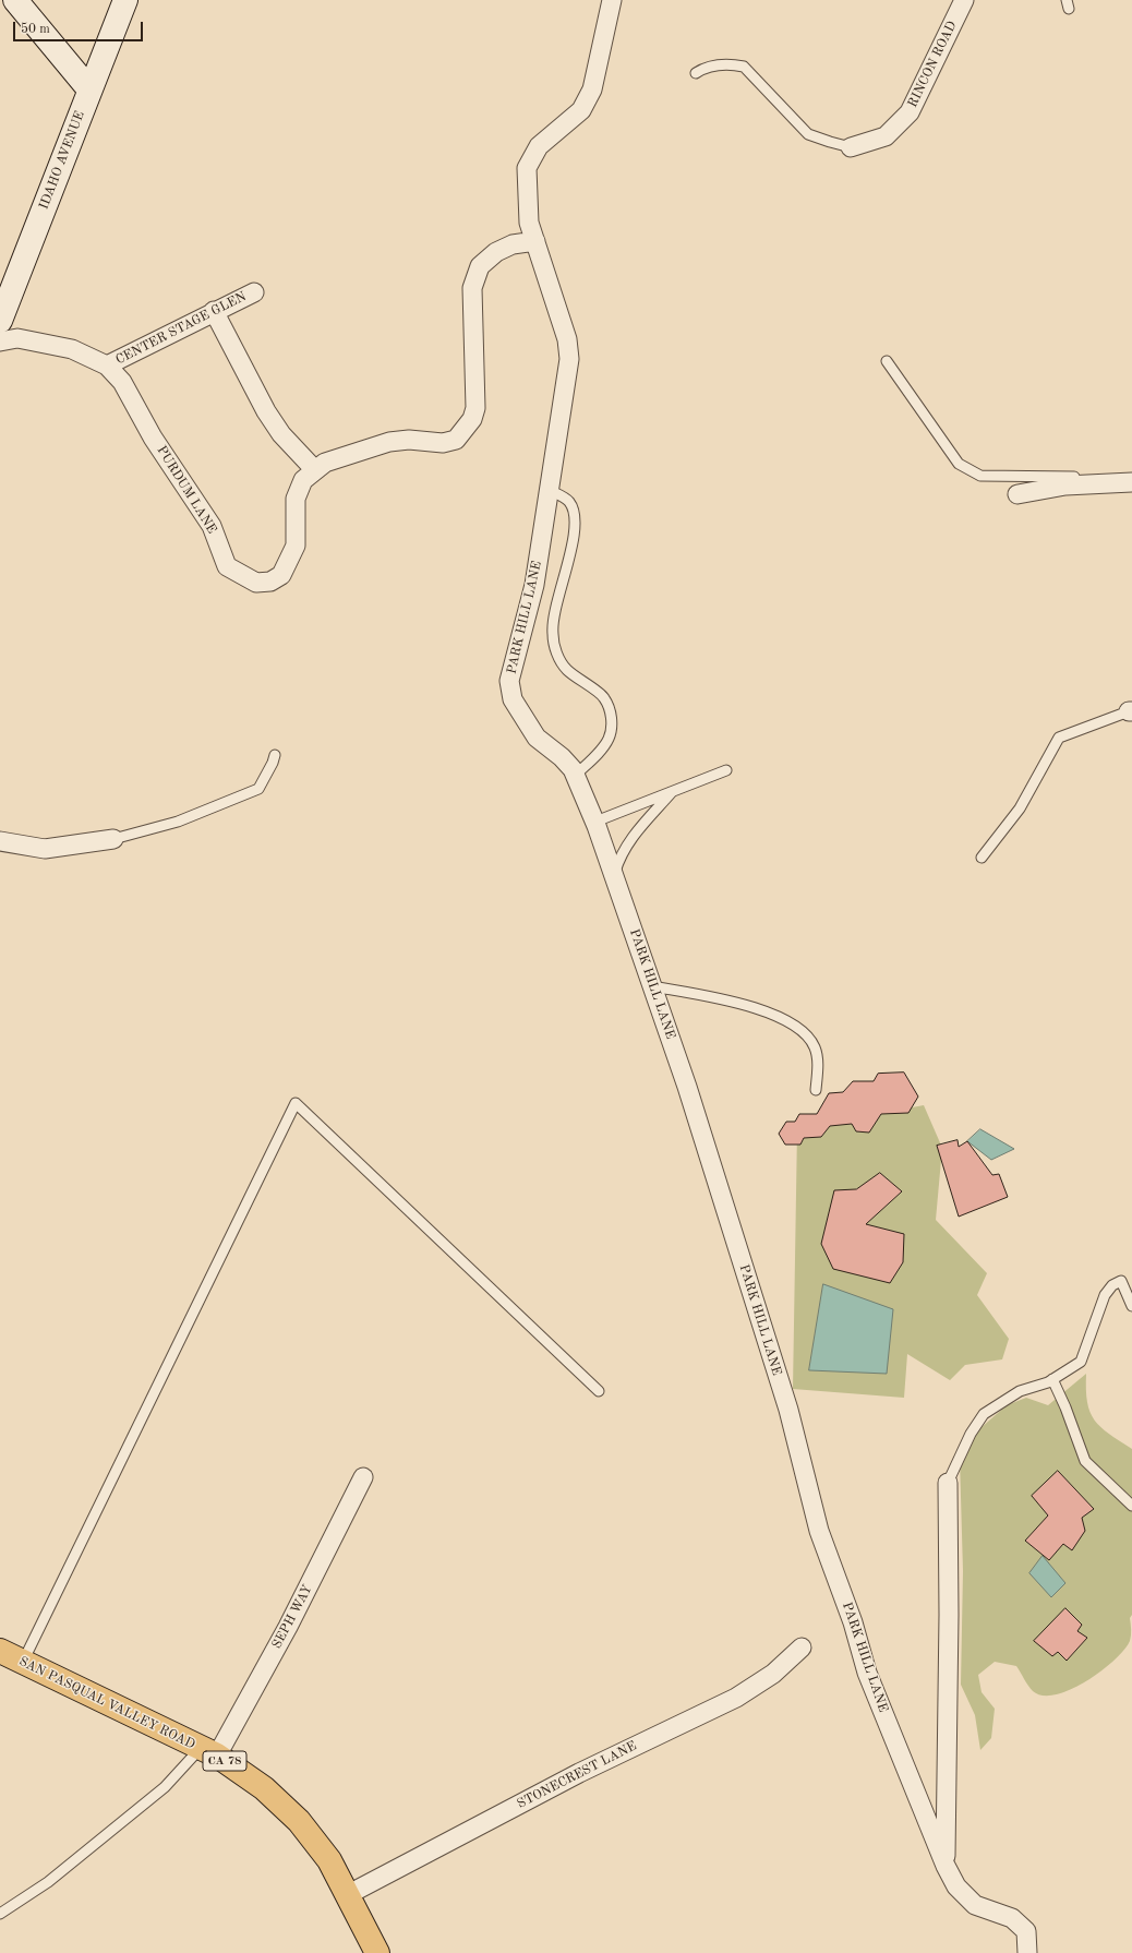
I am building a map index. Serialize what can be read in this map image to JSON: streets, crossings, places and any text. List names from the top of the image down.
{
  "streets": {
    "main road": ["SAN PASQUAL VALLEY ROAD", "CA 78"],
    "street": [
      "RINCON ROAD",
      "IDAHO AVENUE",
      "CENTER STAGE GLEN",
      "PURDUM LANE",
      "PARK HILL LANE",
      "SEPH WAY",
      "STONECREST LANE"
    ]
  },
  "crossings": [
    ["CENTER STAGE GLEN", "PURDUM LANE"],
    ["PURDUM LANE", "PARK HILL LANE"],
    ["SEPH WAY", "SAN PASQUAL VALLEY ROAD"],
    ["SAN PASQUAL VALLEY ROAD", "STONECREST LANE"]
  ],
  "scale_bar": "50 m"
}
